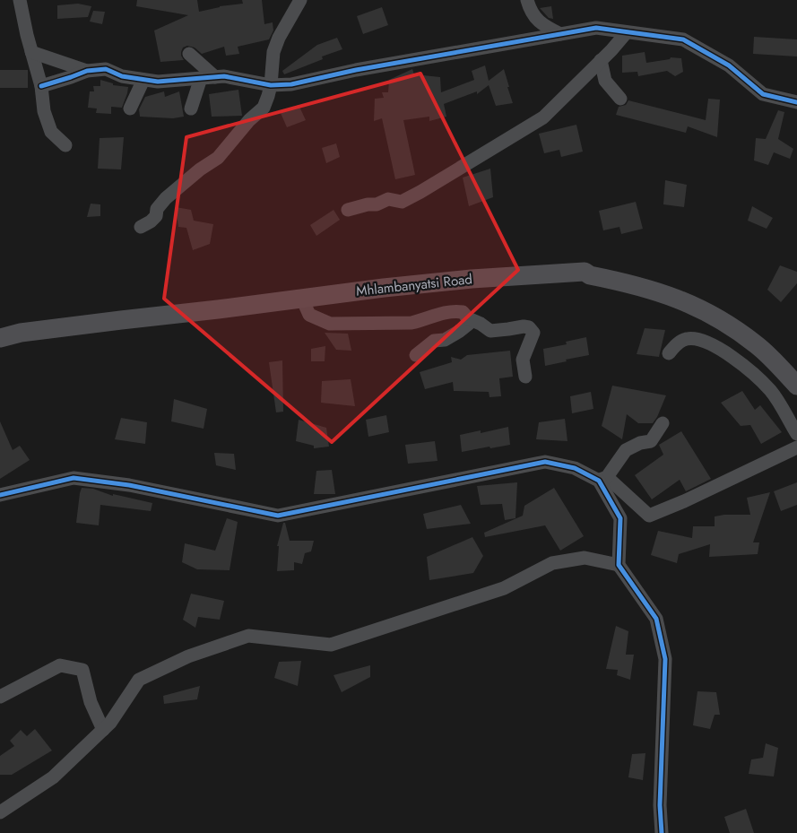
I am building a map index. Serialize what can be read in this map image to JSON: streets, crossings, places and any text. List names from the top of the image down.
{
  "streets": {
    "main road": ["Mhlambanyatsi Road"]
  }
}
